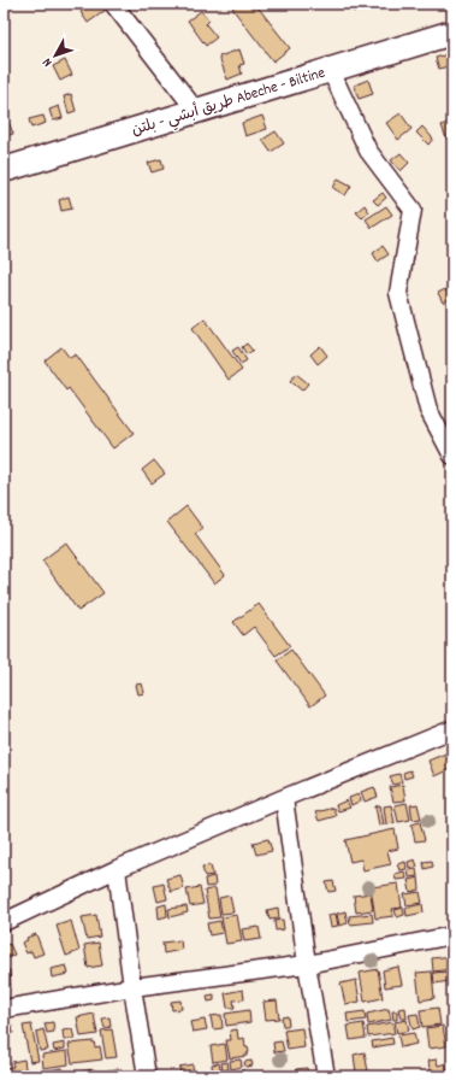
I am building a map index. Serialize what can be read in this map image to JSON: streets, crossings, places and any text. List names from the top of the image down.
{
  "streets": {
    "main road": ["طريق أبشي - بلتن Abeche - Biltine"]
  },
  "north": "bottom left"
}
